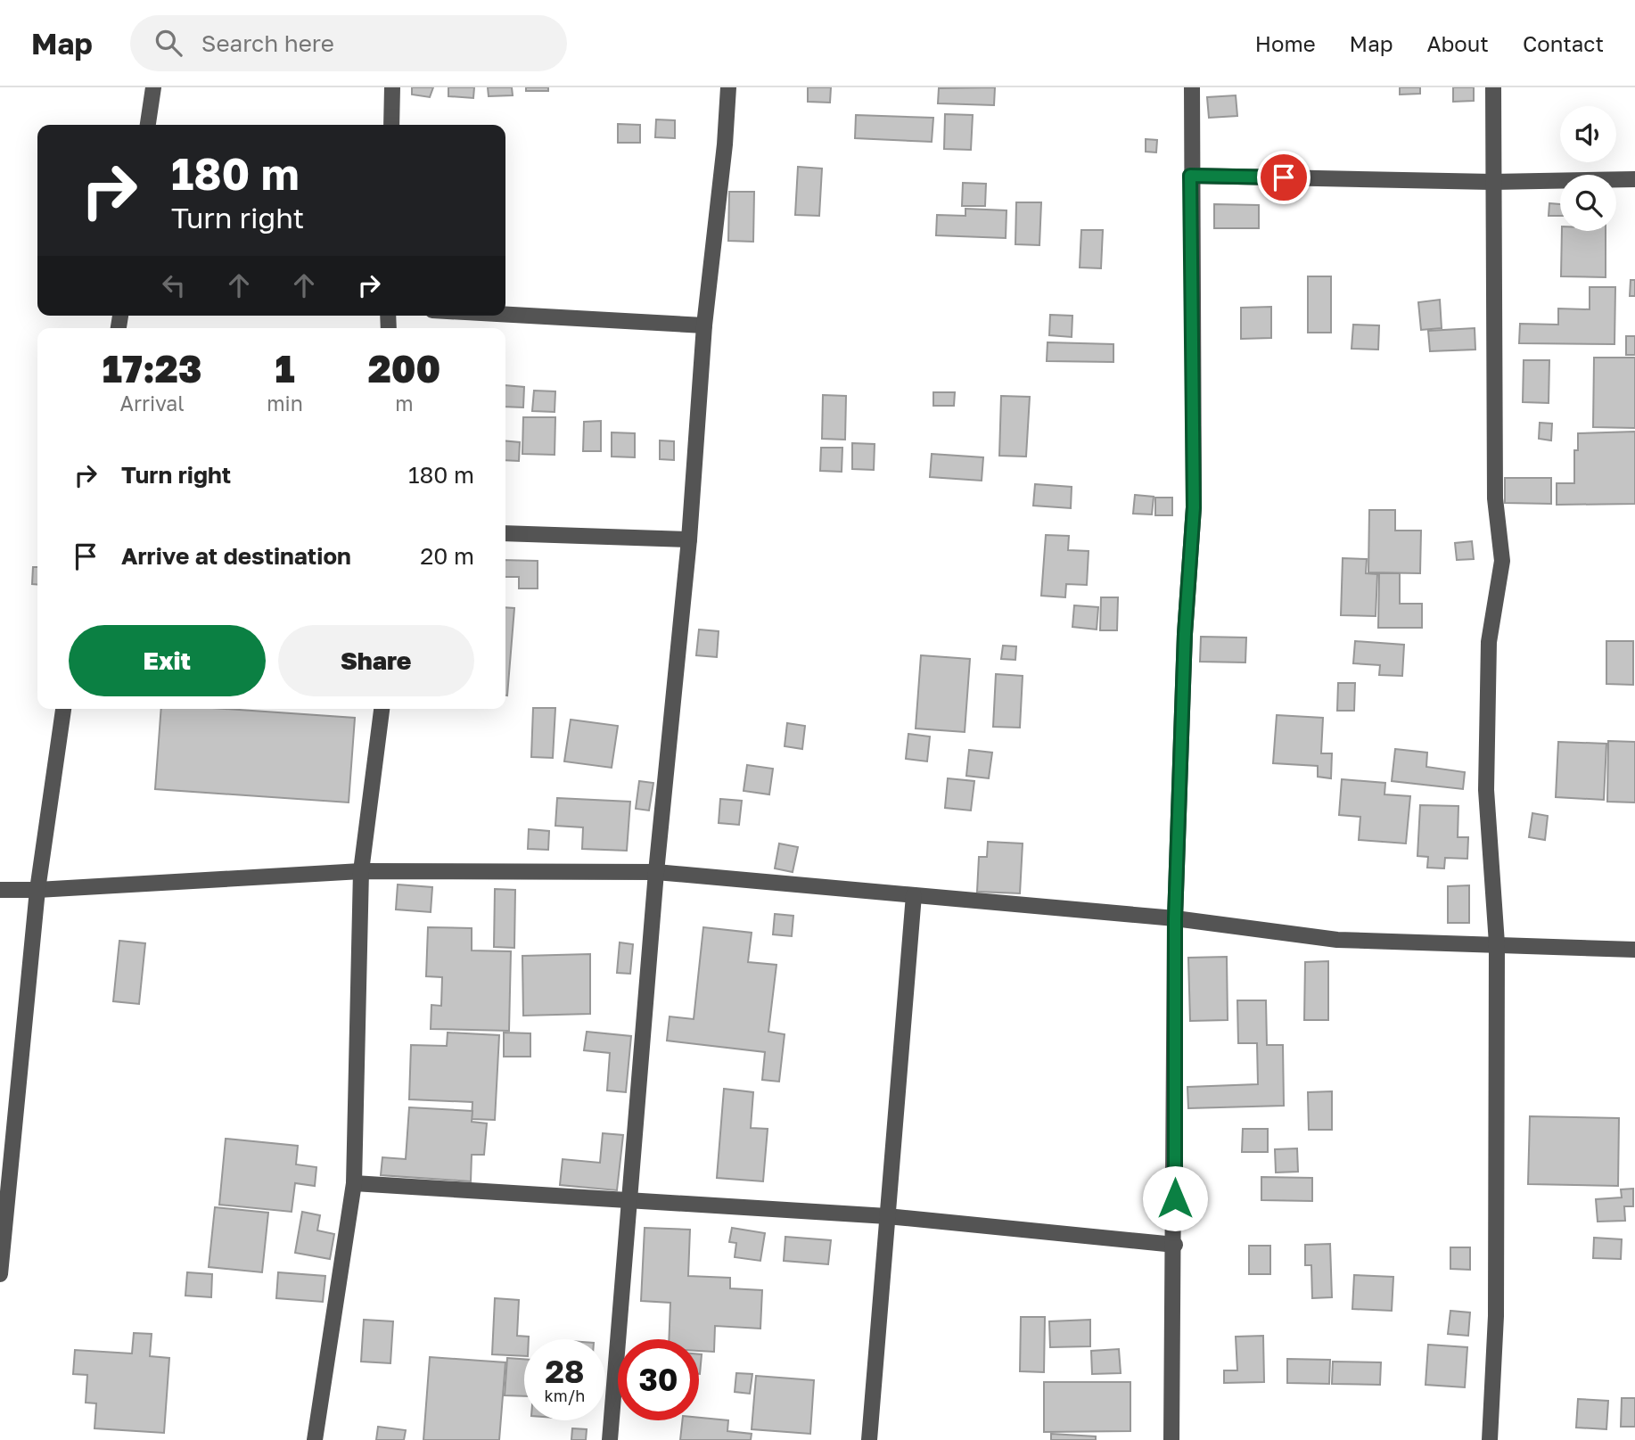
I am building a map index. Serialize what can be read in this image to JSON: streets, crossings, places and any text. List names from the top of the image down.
{
  "page": {
    "header": "Map",
    "search": "Search here",
    "nav": [
      "Home",
      "Map",
      "About",
      "Contact"
    ],
    "turn": ["180 m", "Turn right"],
    "eta": [
      "17:23",
      "Arrival",
      "1",
      "min",
      "200",
      "m"
    ],
    "list": [
      {
        "name": "Turn right",
        "value": "180 m"
      },
      {
        "name": "Arrive at destination",
        "value": "20 m"
      }
    ],
    "buttons": ["Exit", "Share"],
    "speed": "28 km/h",
    "limit": "30"
  }
}
